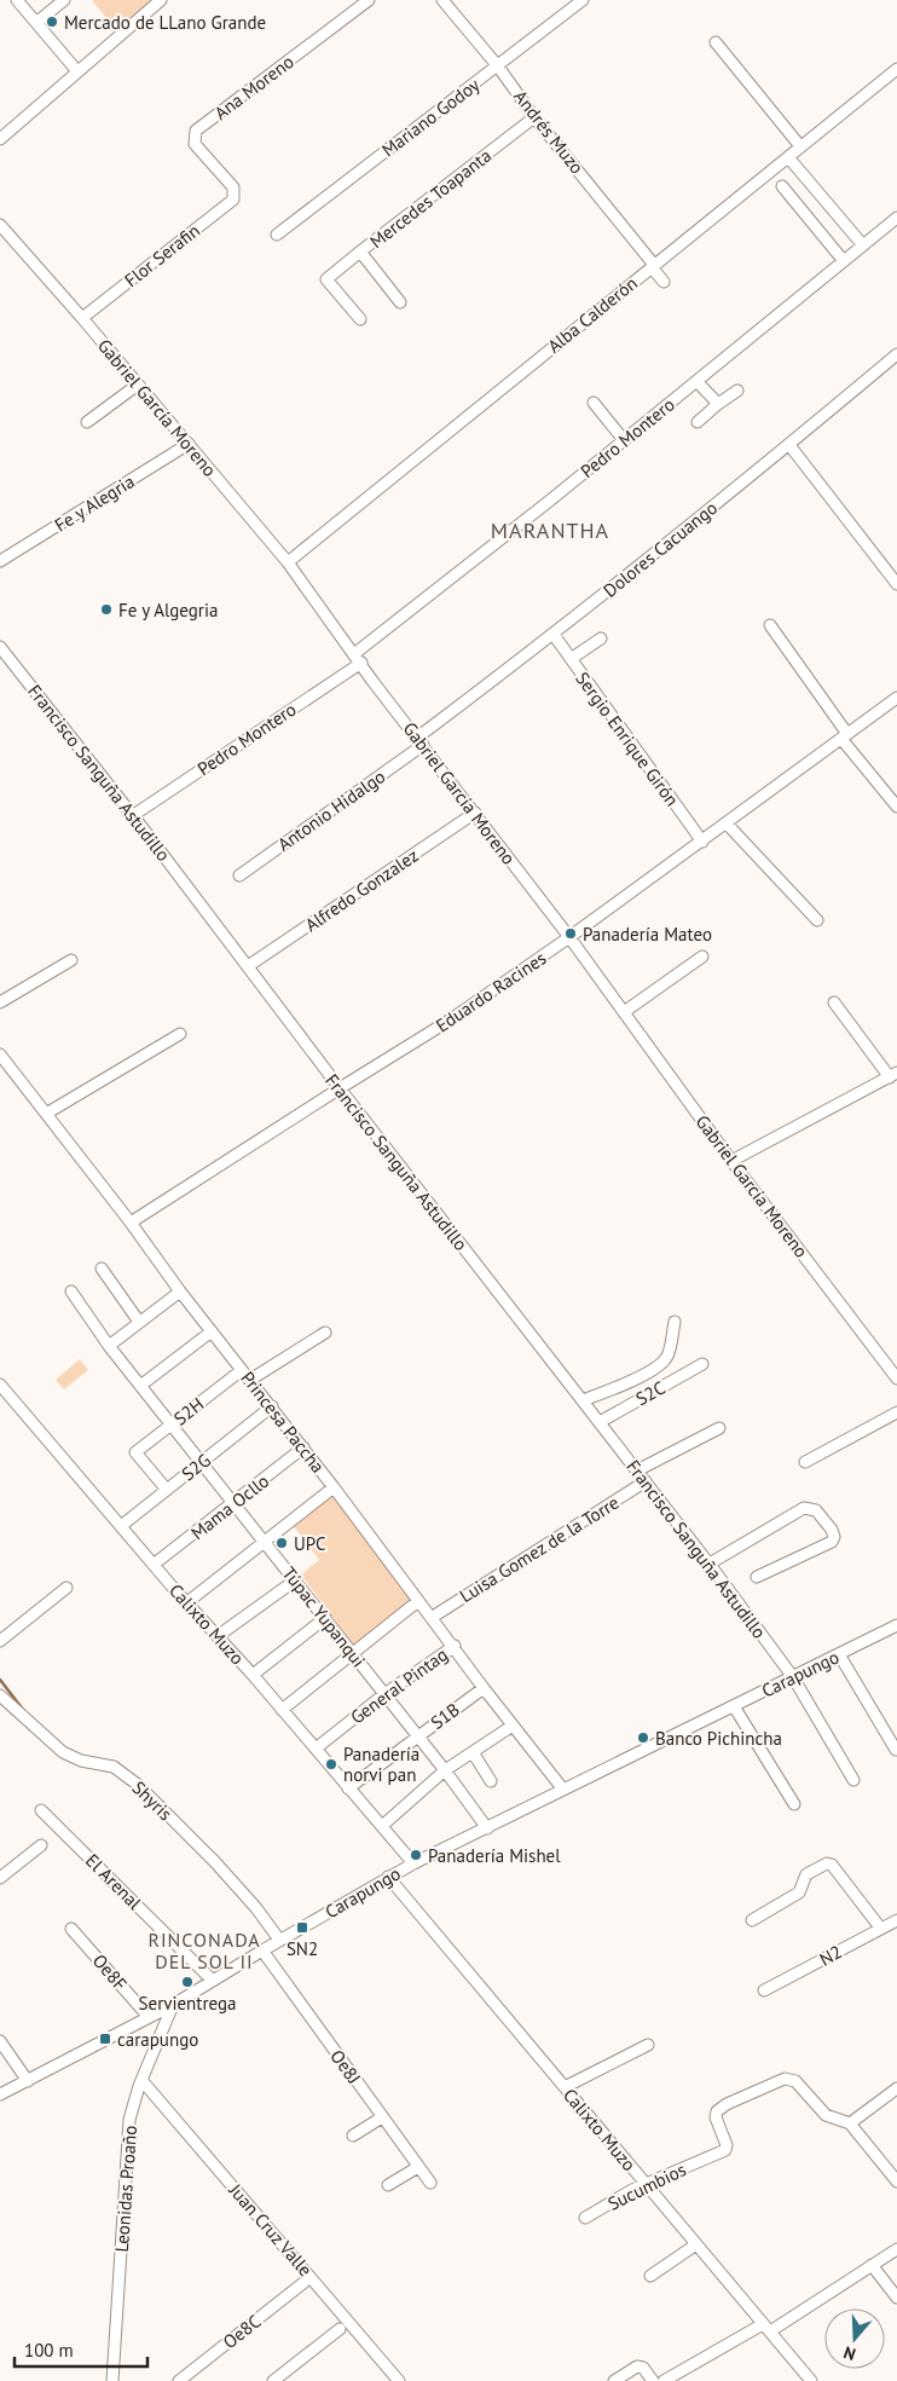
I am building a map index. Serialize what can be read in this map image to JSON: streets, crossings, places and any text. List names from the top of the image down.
{
  "streets": {
    "street": [
      "Ana Moreno",
      "Mariano Godoy",
      "Andrés Muzo",
      "Mercedes Toapanta",
      "Flor Serafin",
      "Alba Calderón",
      "Gabriel García Moreno",
      "Pedro Montero",
      "Fe y Alegria",
      "Dolores Cacuango",
      "Sergio Enrique Girón",
      "Francisco Sanguña Astudillo",
      "Antonio Hidalgo",
      "Alfredo Gonzalez",
      "Eduardo Racines",
      "S2C",
      "S2H",
      "Princesa Paccha",
      "S2G",
      "Mama Ocllo",
      "Luisa Gomez de la Torre",
      "Túpac Yupanqui",
      "Calixto Muzo",
      "Carapungo",
      "General Pintag",
      "S1B",
      "Shyris",
      "El Arenal",
      "N2",
      "Oe8F",
      "Oe8J",
      "Sucumbios",
      "Leonidas Proaño",
      "Juan Cruz Valle",
      "Oe8C"
    ]
  },
  "crossings": [
    ["Ana Moreno", "Flor Serafin"],
    ["Mariano Godoy", "Andrés Muzo"],
    ["Andrés Muzo", "Mercedes Toapanta"],
    ["Andrés Muzo", "Alba Calderón"],
    ["Flor Serafin", "Gabriel García Moreno"],
    ["Alba Calderón", "Gabriel García Moreno"],
    ["Gabriel García Moreno", "Pedro Montero"],
    ["Gabriel García Moreno", "Fe y Alegria"],
    ["Gabriel García Moreno", "Dolores Cacuango"],
    ["Gabriel García Moreno", "Antonio Hidalgo"],
    ["Gabriel García Moreno", "Alfredo Gonzalez"],
    ["Gabriel García Moreno", "Eduardo Racines"],
    ["Pedro Montero", "Francisco Sanguña Astudillo"],
    ["Dolores Cacuango", "Sergio Enrique Girón"],
    ["Dolores Cacuango", "Antonio Hidalgo"],
    ["Sergio Enrique Girón", "Eduardo Racines"],
    ["Francisco Sanguña Astudillo", "Alfredo Gonzalez"],
    ["Francisco Sanguña Astudillo", "Eduardo Racines"],
    ["Francisco Sanguña Astudillo", "S2C"],
    ["Francisco Sanguña Astudillo", "Luisa Gomez de la Torre"],
    ["Francisco Sanguña Astudillo", "Carapungo"],
    ["Eduardo Racines", "Princesa Paccha"],
    ["S2H", "Princesa Paccha"],
    ["S2H", "S2G"],
    ["S2H", "Túpac Yupanqui"],
    ["Princesa Paccha", "S2G"],
    ["Princesa Paccha", "Mama Ocllo"],
    ["Princesa Paccha", "Luisa Gomez de la Torre"],
    ["Princesa Paccha", "Carapungo"],
    ["Princesa Paccha", "General Pintag"],
    ["Princesa Paccha", "S1B"],
    ["S2G", "Túpac Yupanqui"],
    ["S2G", "Calixto Muzo"],
    ["Mama Ocllo", "Túpac Yupanqui"],
    ["Mama Ocllo", "Calixto Muzo"],
    ["Túpac Yupanqui", "Carapungo"],
    ["Túpac Yupanqui", "General Pintag"],
    ["Túpac Yupanqui", "S1B"],
    ["Calixto Muzo", "Carapungo"],
    ["Calixto Muzo", "General Pintag"],
    ["Calixto Muzo", "S1B"],
    ["Calixto Muzo", "Sucumbios"],
    ["Carapungo", "Shyris"],
    ["Carapungo", "El Arenal"],
    ["Carapungo", "Oe8F"],
    ["Carapungo", "Oe8J"],
    ["Carapungo", "Leonidas Proaño"],
    ["Leonidas Proaño", "Juan Cruz Valle"]
  ],
  "districts": ["MARANTHA", "RINCONADA DEL SOL II"],
  "places": {
    "other": [
      "Mercado de LLano Grande",
      "Fe y Algegria",
      "Panadería Mateo",
      "UPC",
      "Banco Pichincha",
      "Panadería norvi pan",
      "Panadería Mishel",
      "Servientrega"
    ],
    "transit": ["SN2", "carapungo"]
  },
  "scale_bar": "100 m",
  "north": "bottom"
}
